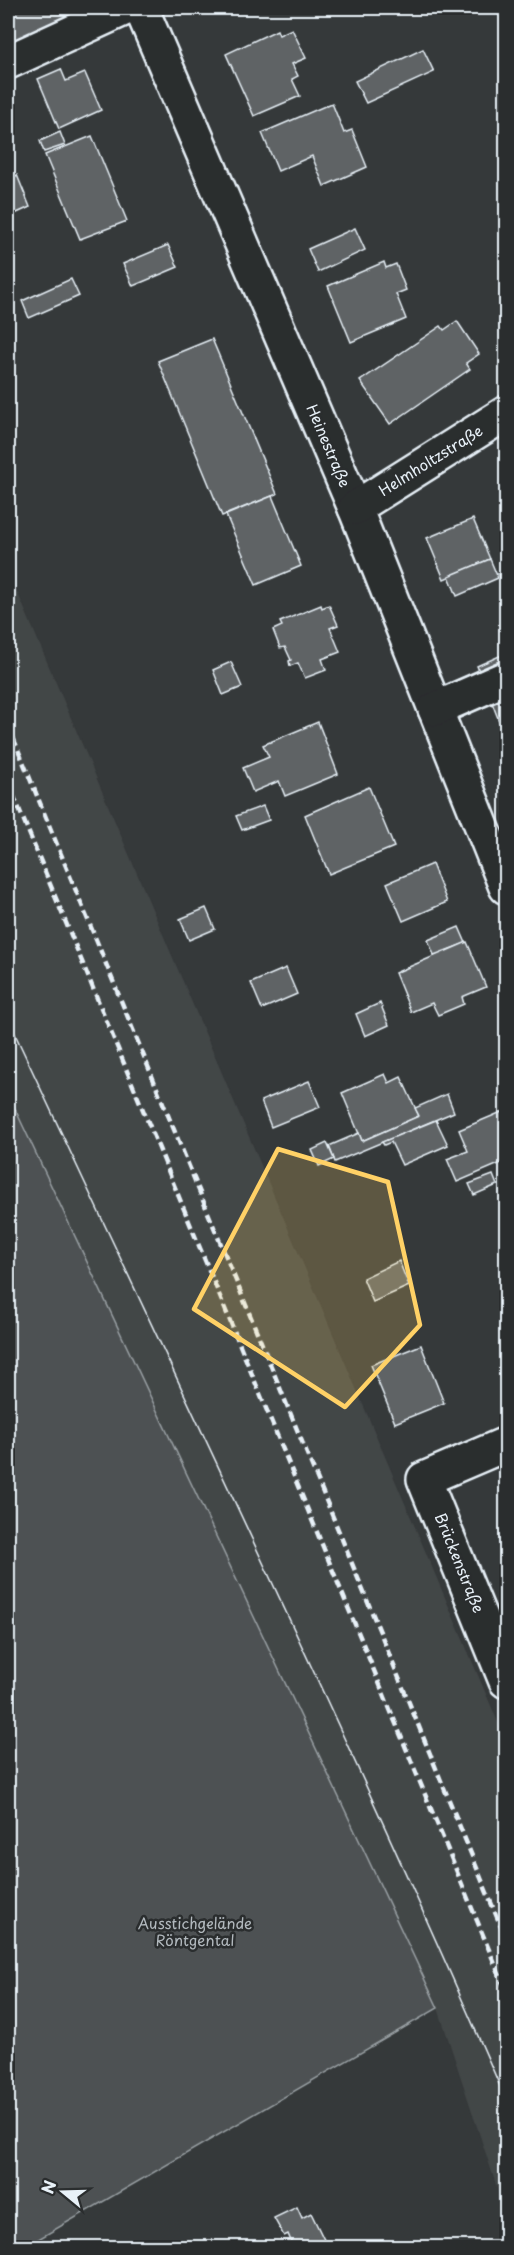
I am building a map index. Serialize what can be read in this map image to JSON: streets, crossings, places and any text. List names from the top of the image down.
{
  "streets": {
    "street": ["Heinestraße", "Helmholtzstraße", "Brückenstraße"]
  },
  "crossings": [
    ["Heinestraße", "Helmholtzstraße"]
  ],
  "parks": ["Ausstichgelände Röntgental"],
  "north": "left"
}
